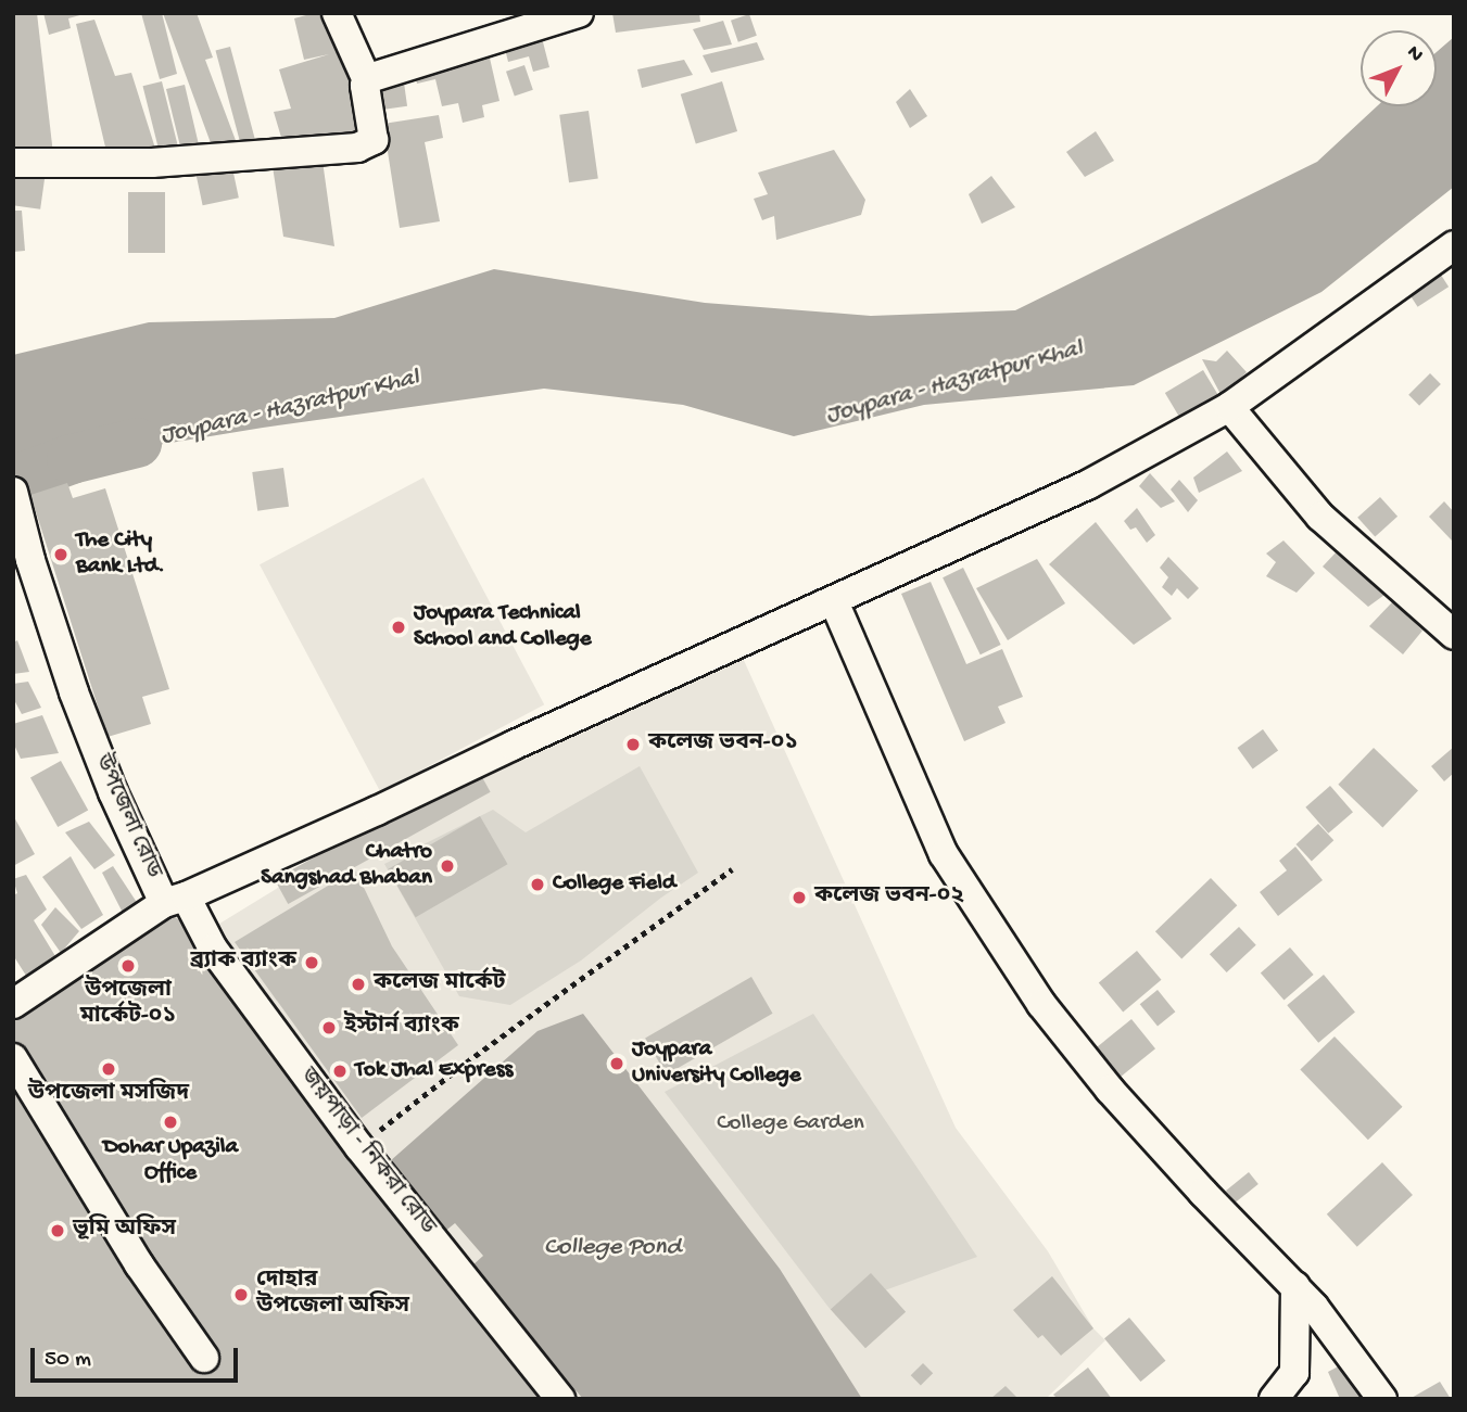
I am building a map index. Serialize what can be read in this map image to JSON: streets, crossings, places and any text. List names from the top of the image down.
{
  "streets": {
    "street": ["উপজেলা রোড", "জয়পাড়া - নিকরা রোড"]
  },
  "crossings": [
    ["উপজেলা রোড", "জয়পাড়া - নিকরা রোড"]
  ],
  "water": ["Joypara - Hazratpur Khal", "College Pond"],
  "parks": ["College Garden"],
  "places": [
    "The City Bank Ltd.",
    "Joypara Technical School and College",
    "কলেজ ভবন-০১",
    "Chatro Sangshad Bhaban",
    "College Field",
    "কলেজ ভবন-০২",
    "ব্র্যাক ব্যাংক",
    "উপজেলা মার্কেট-০১",
    "কলেজ মার্কেট",
    "ইস্টার্ন ব্যাংক",
    "Joypara University College",
    "উপজেলা মসজিদ",
    "Tok Jhal Express",
    "Dohar Upazila Office",
    "ভূমি অফিস",
    "দোহার উপজেলা অফিস"
  ],
  "scale_bar": "50 m",
  "north": "top right"
}
